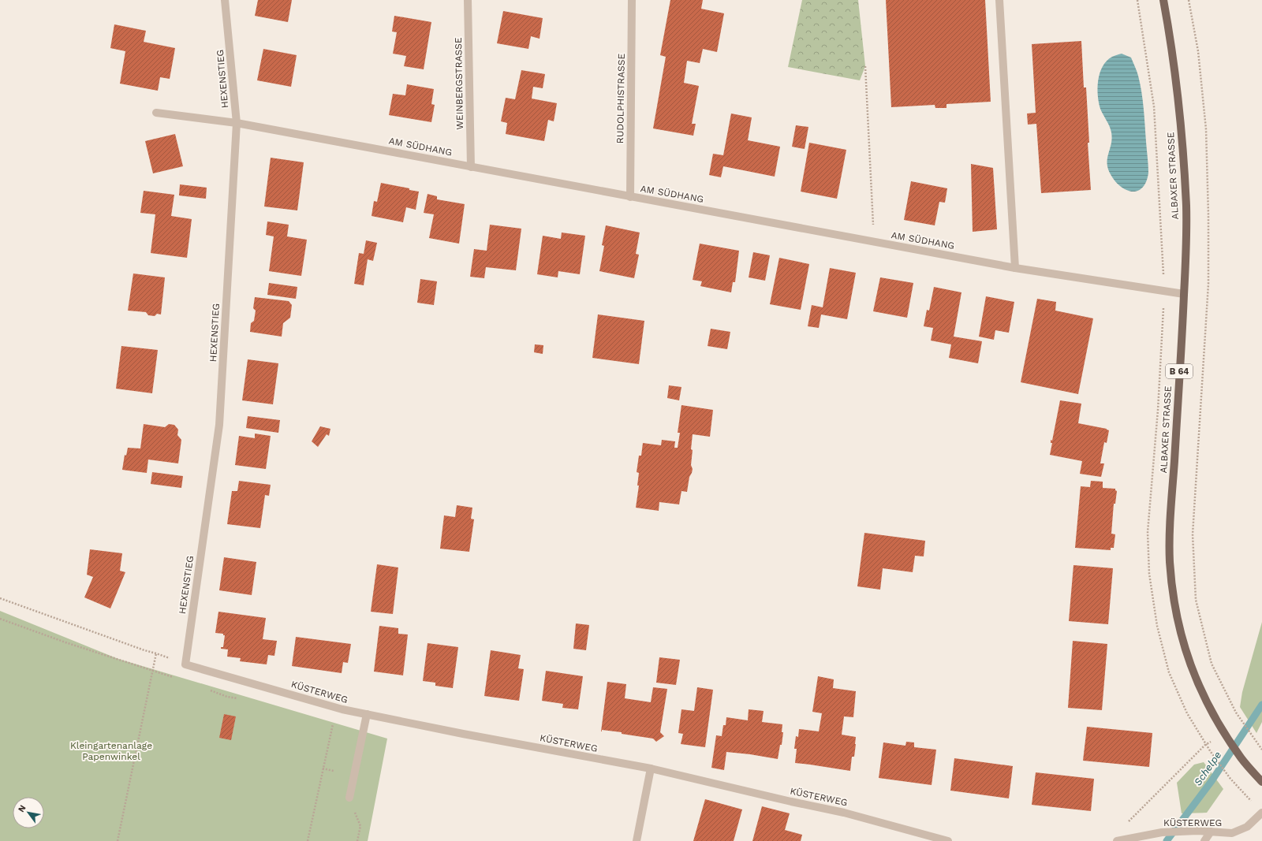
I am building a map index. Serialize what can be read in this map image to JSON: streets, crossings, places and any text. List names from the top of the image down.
{
  "streets": {
    "main road": ["ALBAXER STRASSE", "B 64"],
    "street": [
      "HEXENSTIEG",
      "WEINBERGSTRASSE",
      "RUDOLPHISTRASSE",
      "AM SÜDHANG",
      "KÜSTERWEG"
    ]
  },
  "crossings": [
    ["HEXENSTIEG", "AM SÜDHANG"],
    ["HEXENSTIEG", "KÜSTERWEG"],
    ["WEINBERGSTRASSE", "AM SÜDHANG"],
    ["RUDOLPHISTRASSE", "AM SÜDHANG"],
    ["AM SÜDHANG", "ALBAXER STRASSE"]
  ],
  "water": ["Schelpe"],
  "parks": ["Kleingartenanlage Papenwinkel"],
  "north": "top left"
}
